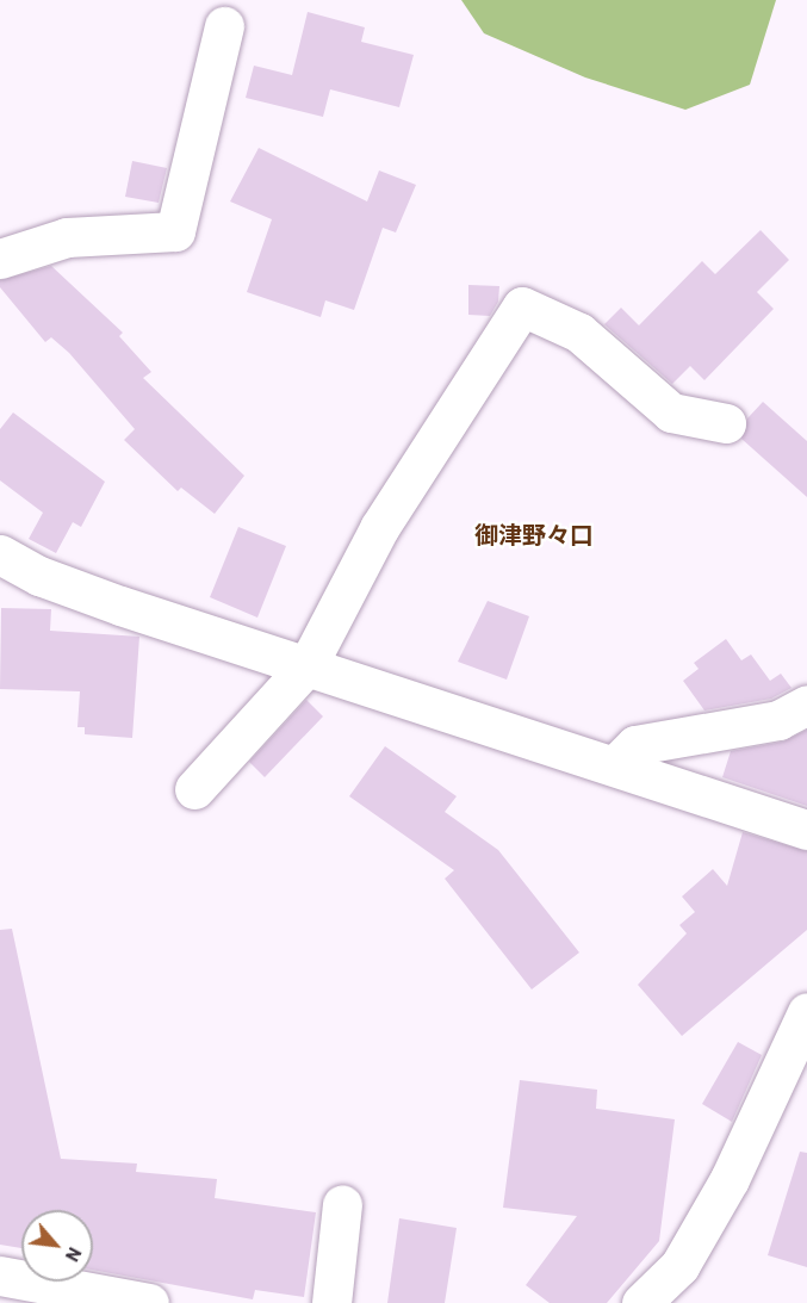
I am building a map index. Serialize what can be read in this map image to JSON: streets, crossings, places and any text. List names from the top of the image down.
{
  "districts": ["御津野々口"],
  "north": "bottom right"
}
